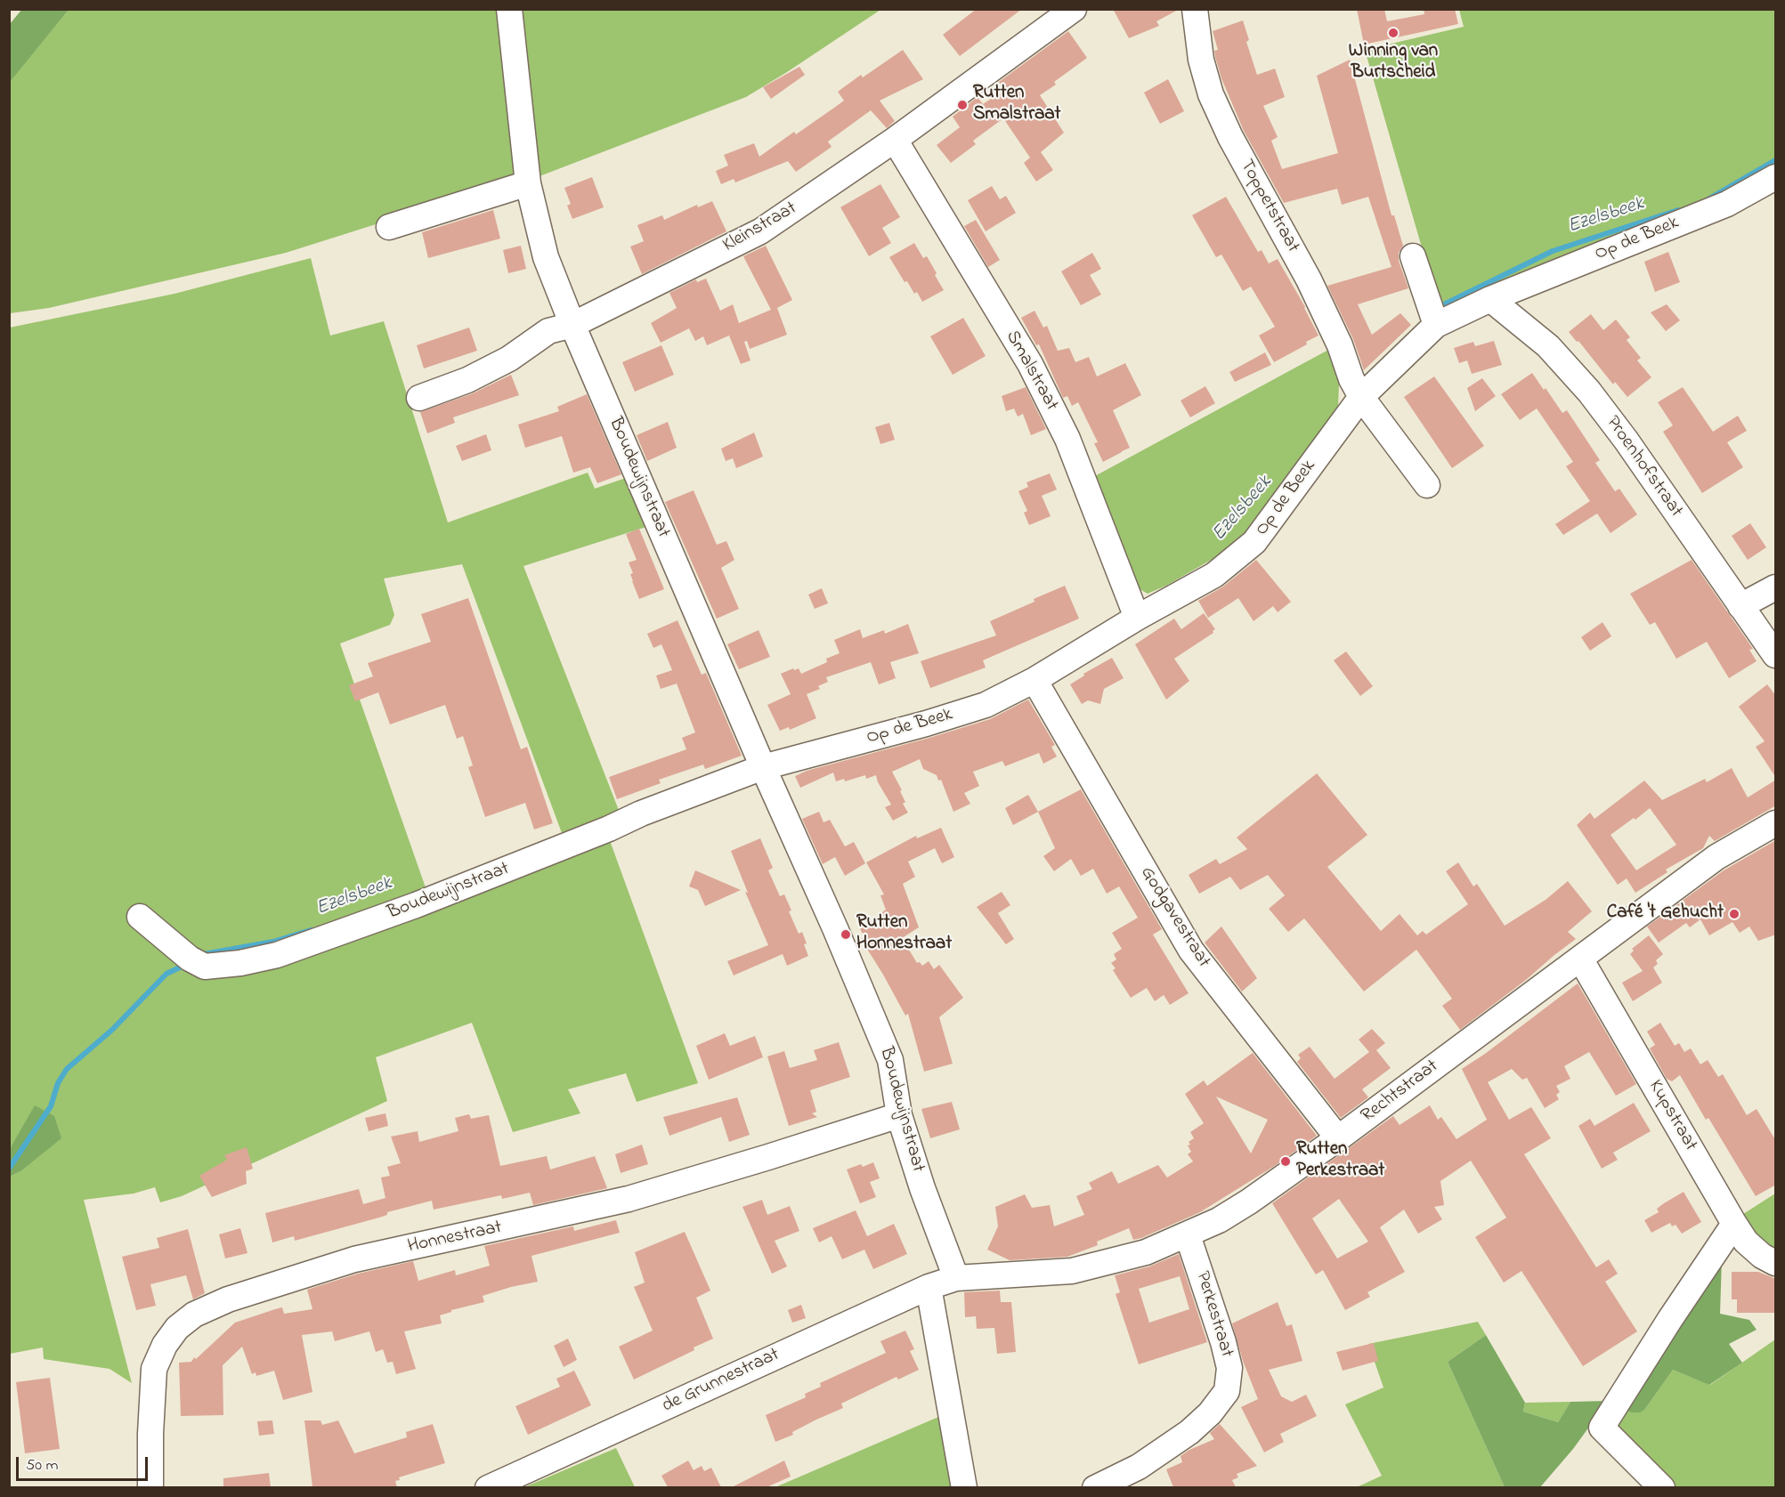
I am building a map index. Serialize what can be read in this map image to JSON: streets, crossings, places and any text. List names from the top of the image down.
{
  "streets": {
    "street": [
      "Toppetstraat",
      "Kleinstraat",
      "Op de Beek",
      "Smalstraat",
      "Proenhofstraat",
      "Boudewijnstraat",
      "Godgavestraat",
      "Rechtstraat",
      "Kupstraat",
      "Honnestraat",
      "Perkestraat",
      "de Grunnestraat"
    ]
  },
  "crossings": [
    ["Toppetstraat", "Op de Beek"],
    ["Kleinstraat", "Smalstraat"],
    ["Kleinstraat", "Boudewijnstraat"],
    ["Op de Beek", "Smalstraat"],
    ["Op de Beek", "Proenhofstraat"],
    ["Op de Beek", "Boudewijnstraat"],
    ["Op de Beek", "Godgavestraat"],
    ["Boudewijnstraat", "Rechtstraat"],
    ["Boudewijnstraat", "Honnestraat"],
    ["Boudewijnstraat", "de Grunnestraat"],
    ["Godgavestraat", "Rechtstraat"],
    ["Rechtstraat", "Kupstraat"],
    ["Rechtstraat", "Perkestraat"],
    ["Rechtstraat", "de Grunnestraat"]
  ],
  "water": ["Ezelsbeek"],
  "places": [
    "Winning van Burtscheid",
    "Rutten Smalstraat",
    "Café 't Gehucht",
    "Rutten Honnestraat",
    "Rutten Perkestraat"
  ],
  "scale_bar": "50 m"
}
